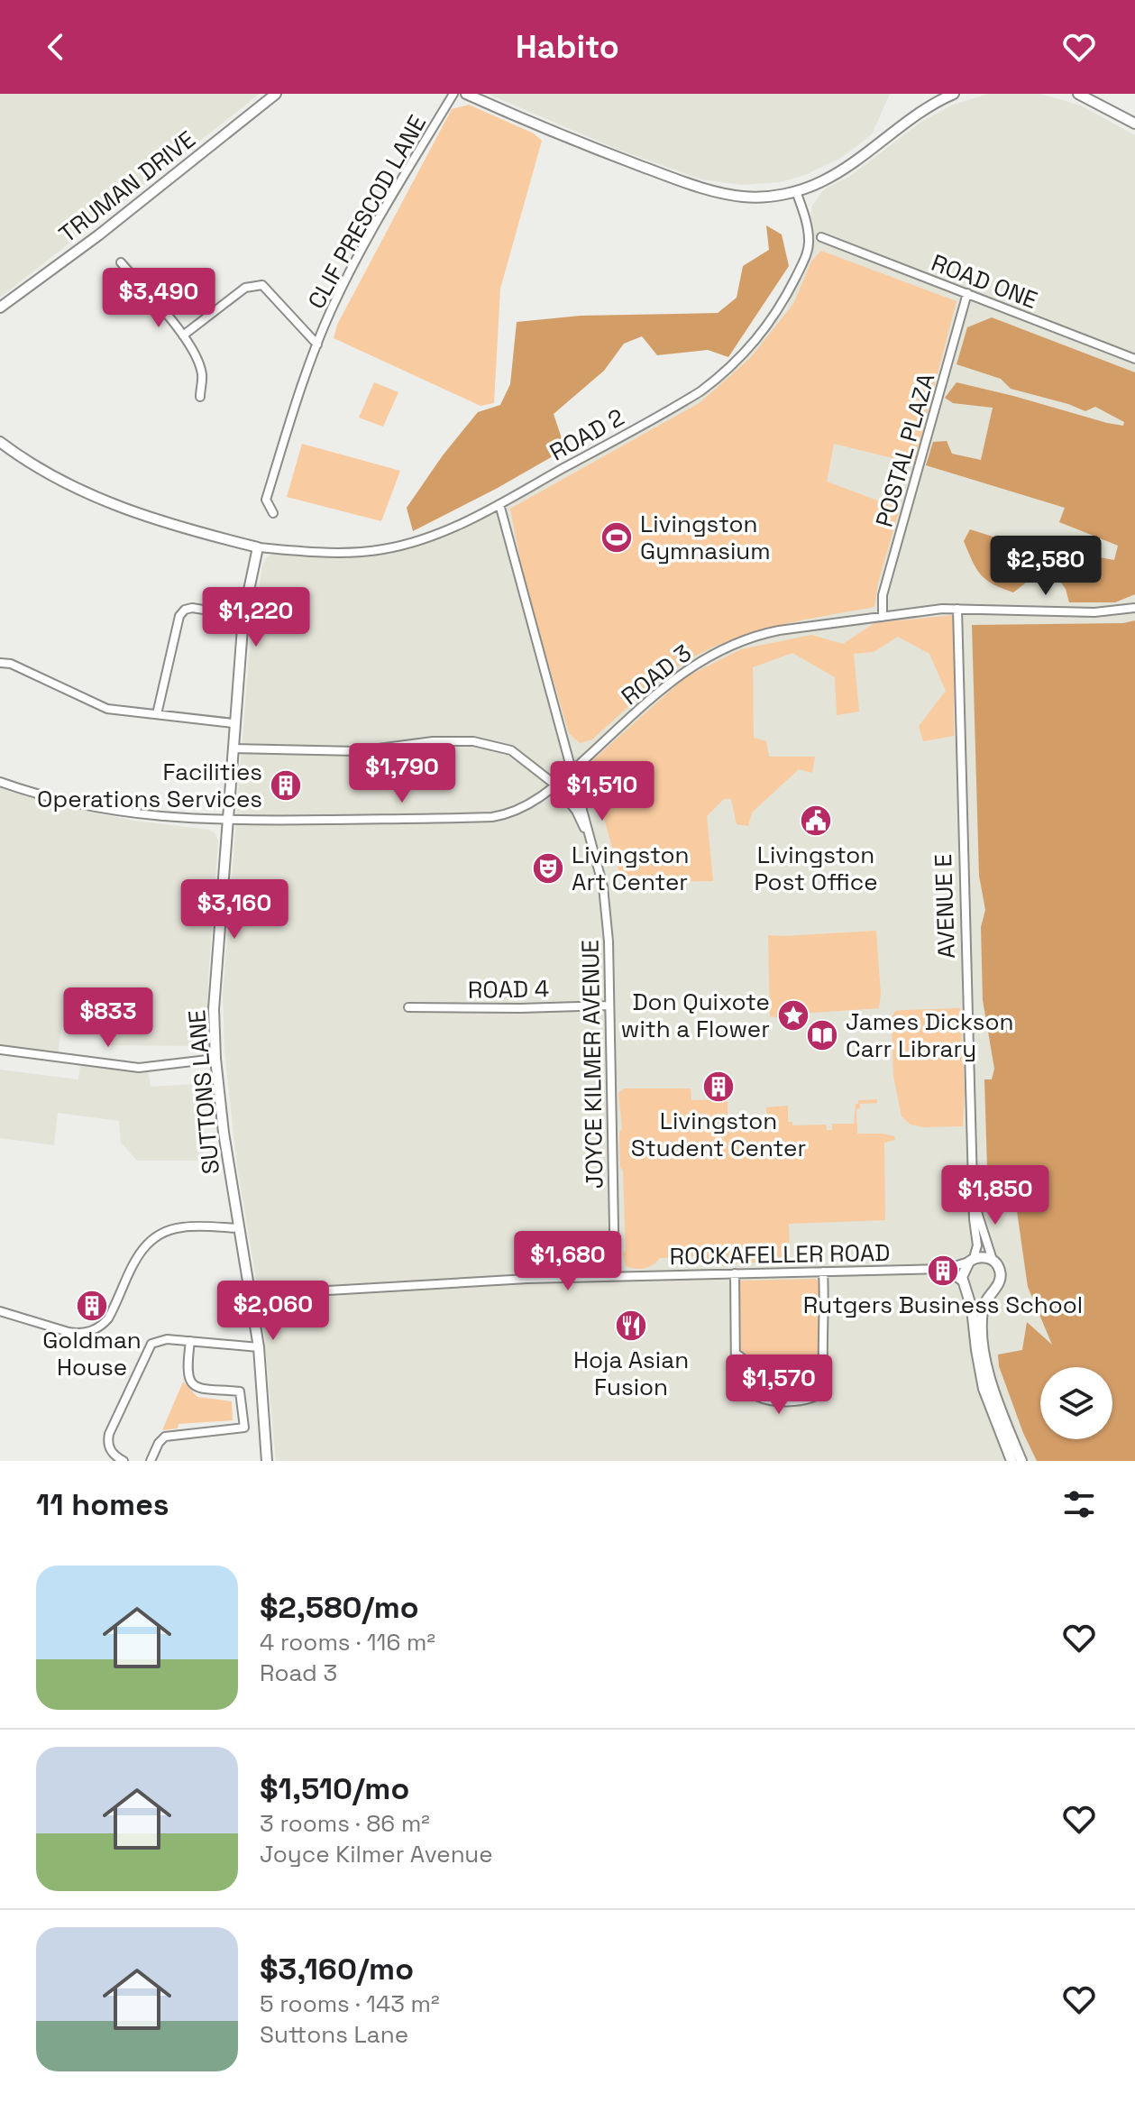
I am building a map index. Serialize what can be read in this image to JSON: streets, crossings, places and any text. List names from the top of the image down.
{
  "streets": {
    "street": [
      "TRUMAN DRIVE",
      "CLIF PRESCOD LANE",
      "ROAD ONE",
      "ROAD 2",
      "POSTAL PLAZA",
      "ROAD 3",
      "AVENUE E",
      "ROAD 4",
      "JOYCE KILMER AVENUE",
      "SUTTONS LANE",
      "ROCKAFELLER ROAD"
    ]
  },
  "crossings": [
    ["ROAD ONE", "POSTAL PLAZA"],
    ["ROAD 2", "JOYCE KILMER AVENUE"],
    ["ROAD 2", "SUTTONS LANE"],
    ["POSTAL PLAZA", "ROAD 3"],
    ["ROAD 3", "AVENUE E"],
    ["ROAD 3", "JOYCE KILMER AVENUE"],
    ["ROAD 3", "SUTTONS LANE"],
    ["AVENUE E", "ROCKAFELLER ROAD"],
    ["ROAD 4", "JOYCE KILMER AVENUE"],
    ["JOYCE KILMER AVENUE", "SUTTONS LANE"],
    ["JOYCE KILMER AVENUE", "ROCKAFELLER ROAD"]
  ],
  "places": {
    "sports": ["Livingston Gymnasium"],
    "building": [
      "Facilities Operations Services",
      "Livingston Student Center",
      "Rutgers Business School",
      "Goldman House"
    ],
    "public building": ["Livingston Post Office"],
    "theatre": ["Livingston Art Center"],
    "place": ["Don Quixote with a Flower"],
    "library": ["James Dickson Carr Library"],
    "restaurant": ["Hoja Asian Fusion"]
  },
  "page": {
    "header": "Habito",
    "price": [
      "$3,490",
      "$2,580",
      "$1,220",
      "$1,790",
      "$1,510",
      "$3,160",
      "$833",
      "$1,850",
      "$1,680",
      "$2,060",
      "$1,570"
    ],
    "heading": "11 homes",
    "list": [
      {
        "name": "$2,580/mo",
        "note": "4 rooms · 116 m² · Road 3"
      },
      {
        "name": "$1,510/mo",
        "note": "3 rooms · 86 m² · Joyce Kilmer Avenue"
      },
      {
        "name": "$3,160/mo",
        "note": "5 rooms · 143 m² · Suttons Lane"
      }
    ]
  }
}
